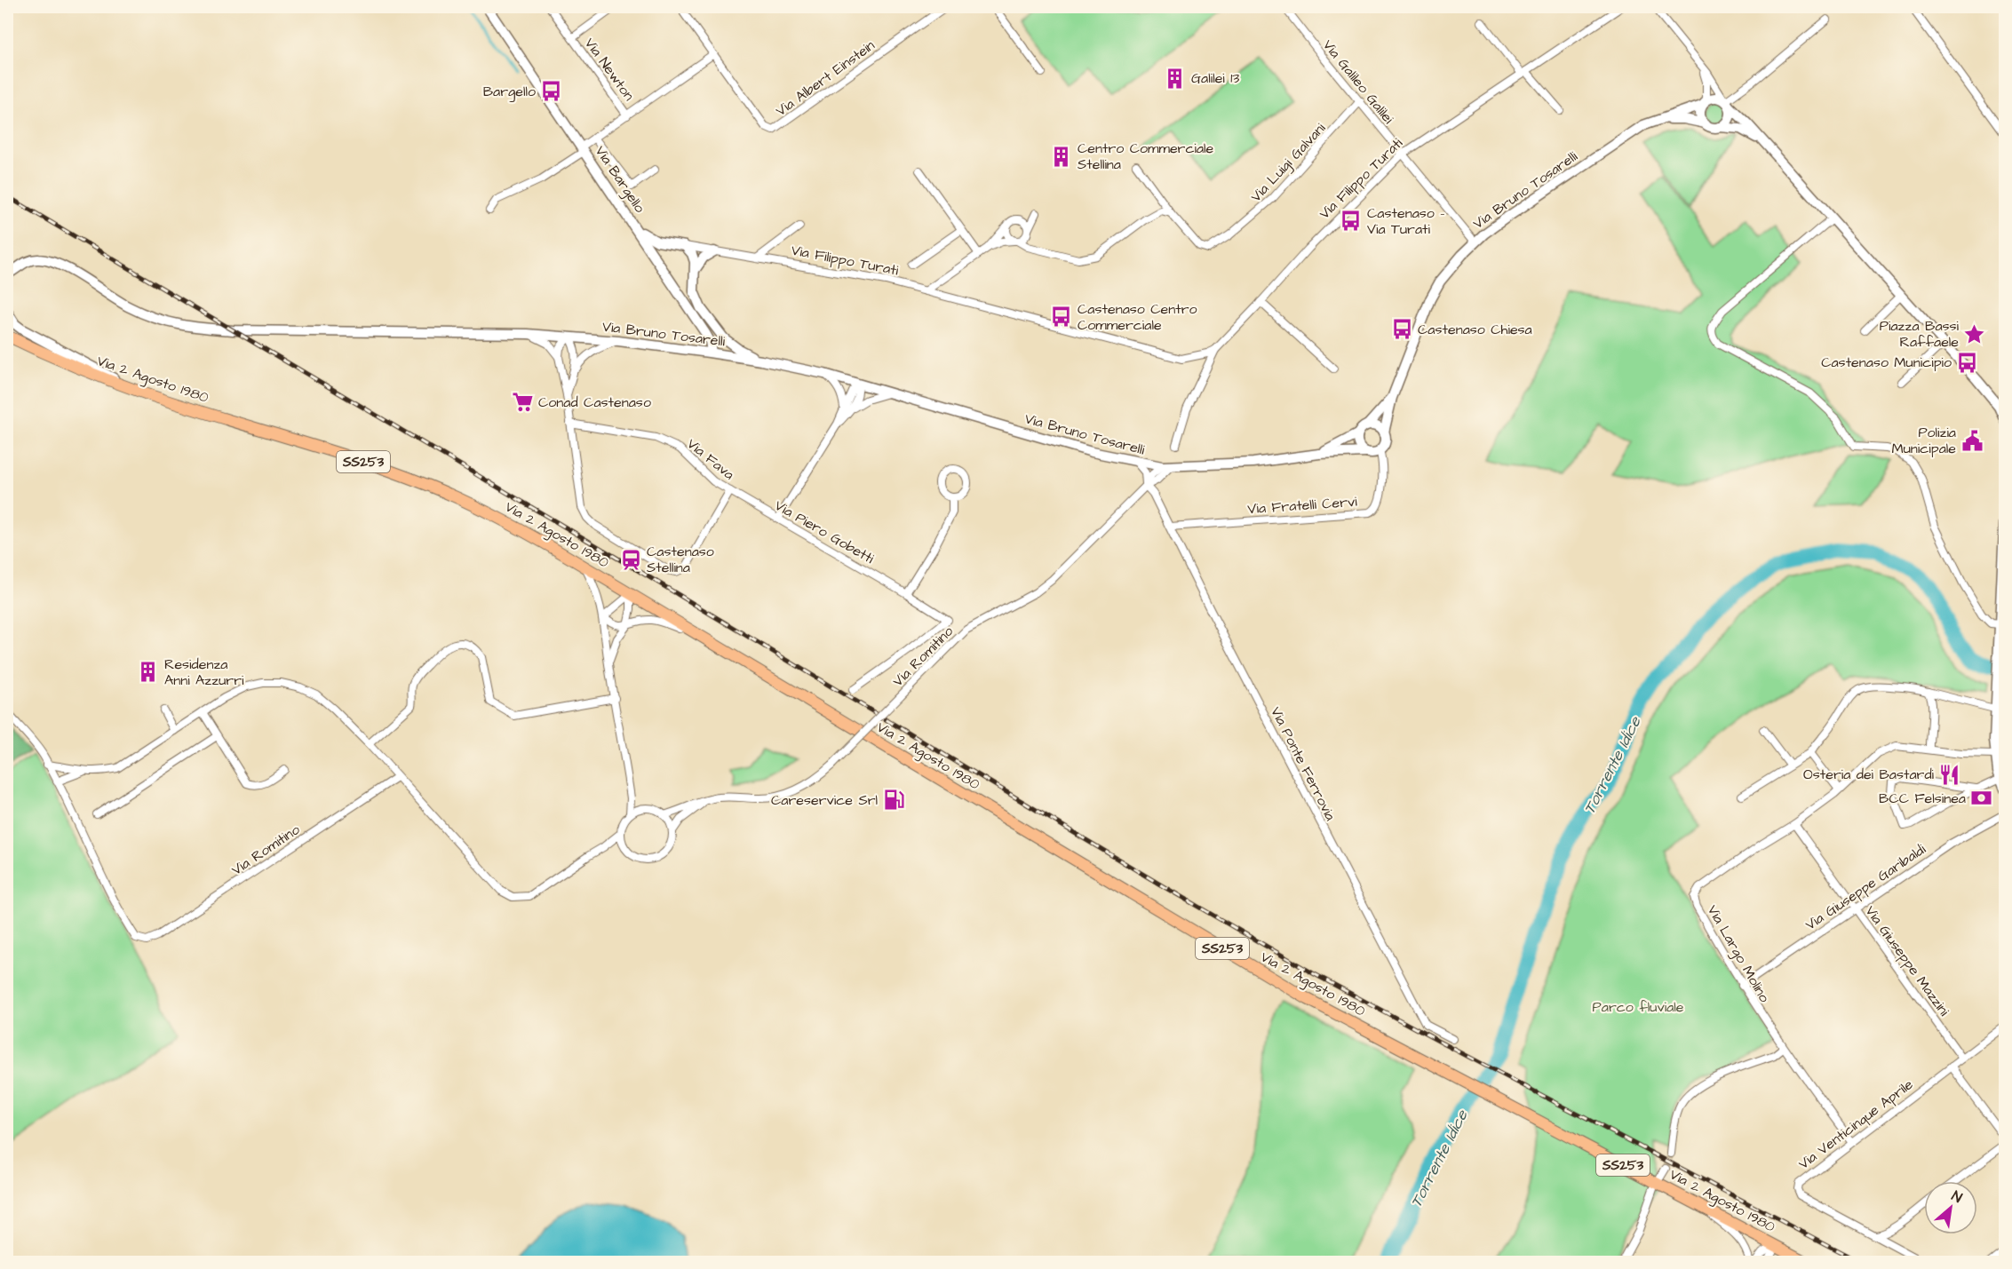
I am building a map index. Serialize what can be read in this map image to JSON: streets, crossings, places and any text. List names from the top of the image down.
{
  "streets": {
    "main road": ["Via 2 Agosto 1980", "SS253"],
    "street": [
      "Via Newton",
      "Via Albert Einstein",
      "Via Galileo Galilei",
      "Via Luigi Galvani",
      "Via Filippo Turati",
      "Via Bargello",
      "Via Bruno Tosarelli",
      "Via Fava",
      "Via Fratelli Cervi",
      "Via Piero Gobetti",
      "Via Romitino",
      "Via Ponte Ferrovia",
      "Via Giuseppe Garibaldi",
      "Via Largo Molino",
      "Via Giuseppe Mazzini",
      "Via Venticinque Aprile"
    ]
  },
  "crossings": [
    ["Via Galileo Galilei", "Via Luigi Galvani"],
    ["Via Galileo Galilei", "Via Filippo Turati"],
    ["Via Galileo Galilei", "Via Bruno Tosarelli"],
    ["Via Filippo Turati", "Via Bargello"],
    ["Via Bargello", "Via Bruno Tosarelli"],
    ["Via Bruno Tosarelli", "Via Fava"],
    ["Via Bruno Tosarelli", "Via Fratelli Cervi"],
    ["Via Bruno Tosarelli", "Via Romitino"],
    ["Via Fava", "Via Piero Gobetti"],
    ["Via Fratelli Cervi", "Via Ponte Ferrovia"],
    ["Via Piero Gobetti", "Via Romitino"],
    ["Via Romitino", "Via Ponte Ferrovia"],
    ["Via Giuseppe Garibaldi", "Via Largo Molino"],
    ["Via Giuseppe Garibaldi", "Via Giuseppe Mazzini"],
    ["Via Largo Molino", "Via Giuseppe Mazzini"],
    ["Via Largo Molino", "Via Venticinque Aprile"],
    ["Via Giuseppe Mazzini", "Via Venticinque Aprile"]
  ],
  "water": ["Torrente Idice"],
  "parks": ["Parco fluviale"],
  "places": {
    "building": ["Galilei 13", "Centro Commerciale Stellina", "Residenza Anni Azzurri"],
    "bus stop": [
      "Bargello",
      "Castenaso - Via Turati",
      "Castenaso Centro Commerciale",
      "Castenaso Chiesa",
      "Castenaso Municipio"
    ],
    "place": ["Piazza Bassi Raffaele"],
    "supermarket": ["Conad Castenaso"],
    "public building": ["Polizia Municipale"],
    "station": ["Castenaso Stellina"],
    "restaurant": ["Osteria dei Bastardi"],
    "bank": ["BCC Felsinea"],
    "fuel station": ["Careservice Srl"]
  },
  "north": "top right"
}
